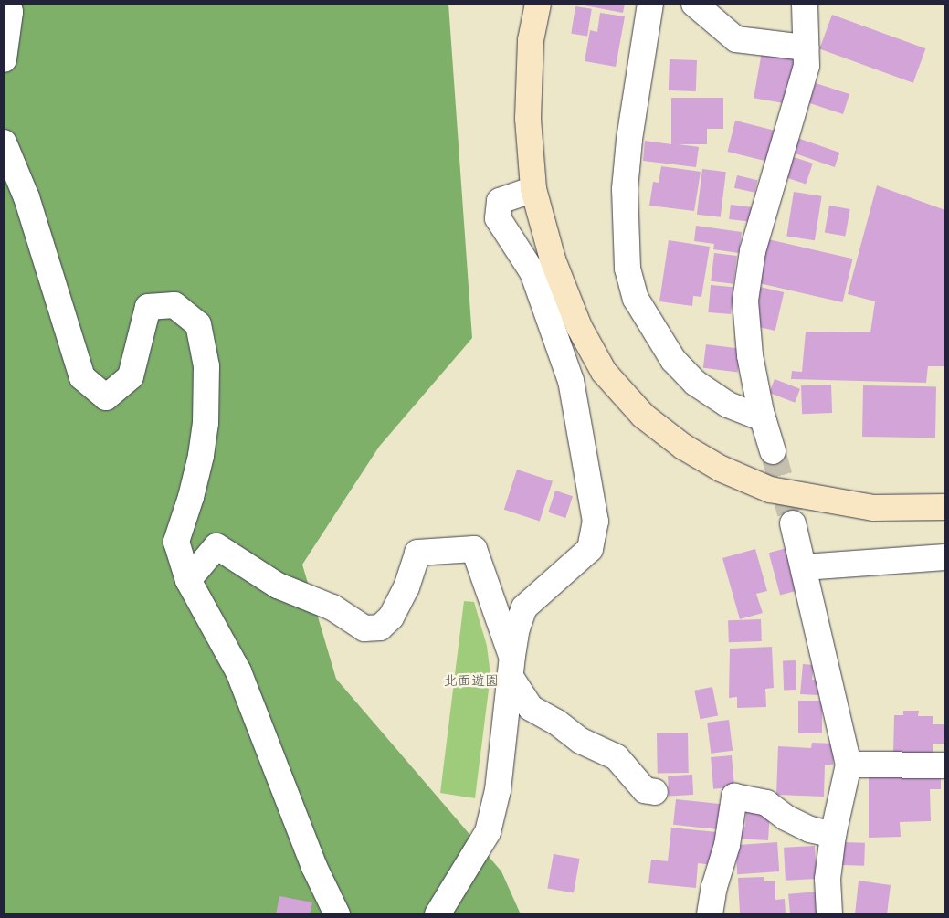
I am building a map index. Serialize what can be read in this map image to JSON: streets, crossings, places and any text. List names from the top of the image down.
{
  "parks": ["北面遊園"]
}
